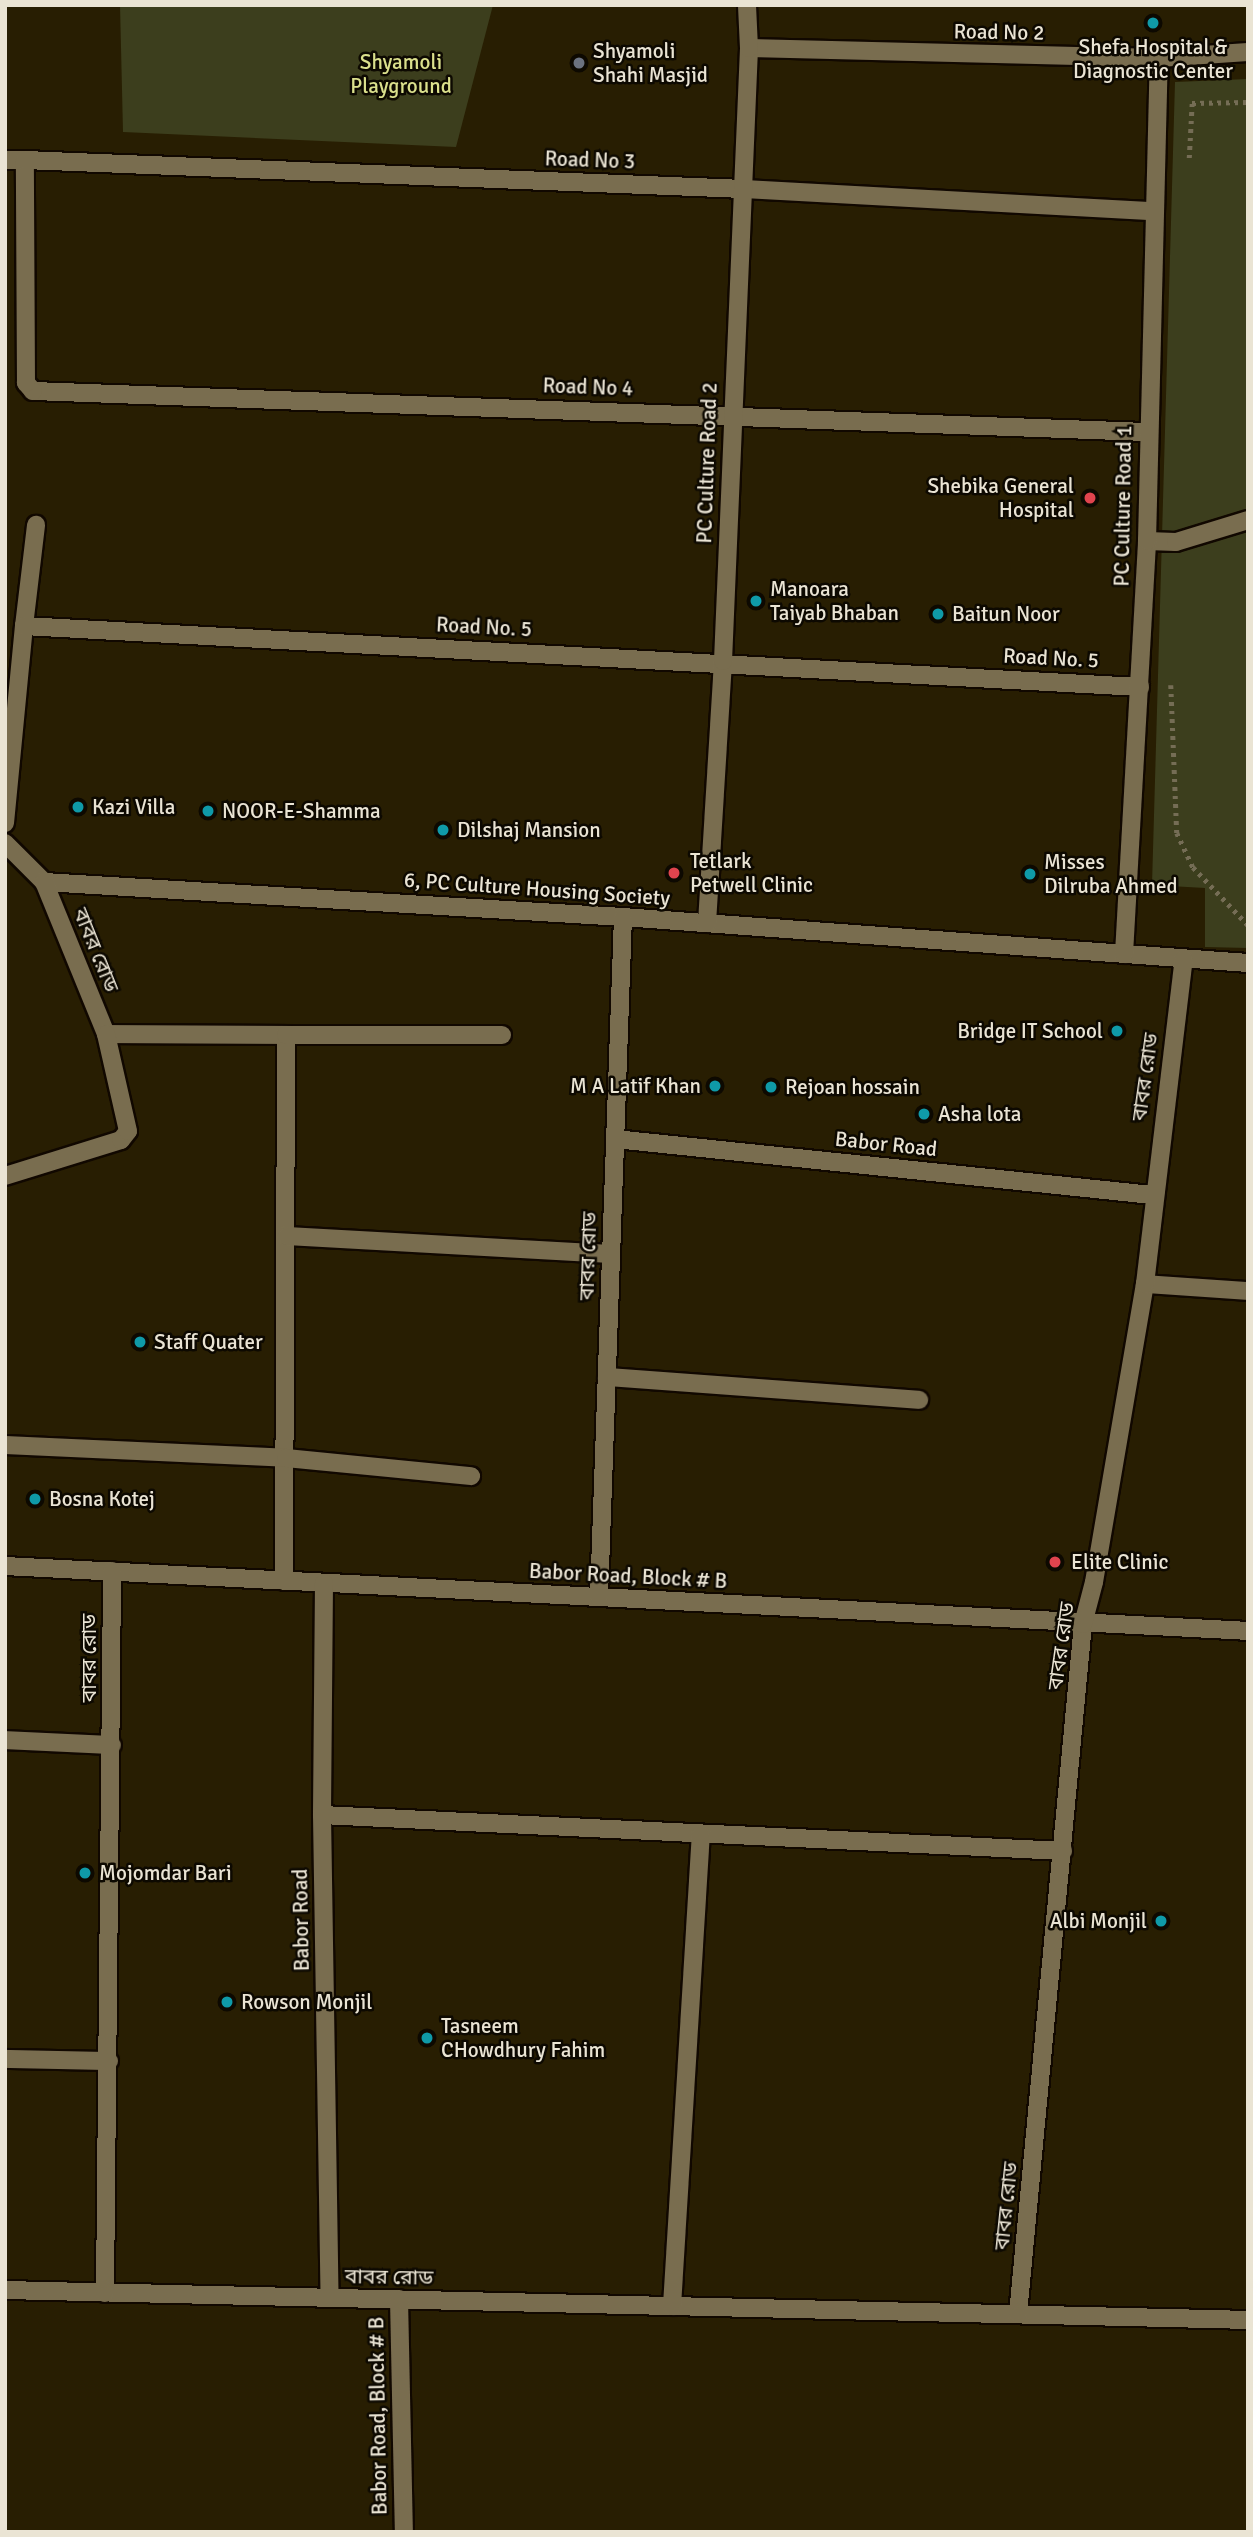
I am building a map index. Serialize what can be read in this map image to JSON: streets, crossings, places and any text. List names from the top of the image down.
{
  "streets": {
    "street": [
      "Road No 2",
      "Road No 3",
      "Road No 4",
      "PC Culture Road 2",
      "PC Culture Road 1",
      "Road No. 5",
      "6, PC Culture Housing Society",
      "বাবর রোড",
      "Babor Road",
      "Babor Road, Block # B"
    ]
  },
  "crossings": [
    ["Road No 2", "PC Culture Road 2"],
    ["Road No 2", "PC Culture Road 1"],
    ["Road No 3", "Road No 4"],
    ["Road No 3", "PC Culture Road 2"],
    ["Road No 3", "PC Culture Road 1"],
    ["Road No 4", "PC Culture Road 2"],
    ["Road No 4", "PC Culture Road 1"],
    ["PC Culture Road 2", "Road No. 5"],
    ["PC Culture Road 2", "6, PC Culture Housing Society"],
    ["PC Culture Road 1", "Road No. 5"],
    ["PC Culture Road 1", "6, PC Culture Housing Society"],
    ["6, PC Culture Housing Society", "বাবর রোড"],
    ["বাবর রোড", "Babor Road"],
    ["বাবর রোড", "Babor Road, Block # B"],
    ["Babor Road", "Babor Road, Block # B"]
  ],
  "parks": ["Shyamoli Playground"],
  "places": [
    "Shefa Hospital & Diagnostic Center",
    "Shyamoli Shahi Masjid",
    "Shebika General Hospital",
    "Manoara Taiyab Bhaban",
    "Baitun Noor",
    "Kazi Villa",
    "NOOR-E-Shamma",
    "Dilshaj Mansion",
    "Tetlark Petwell Clinic",
    "Misses Dilruba Ahmed",
    "Bridge IT School",
    "M A Latif Khan",
    "Rejoan hossain",
    "Asha lota",
    "Staff Quater",
    "Bosna Kotej",
    "Elite Clinic",
    "Mojomdar Bari",
    "Albi Monjil",
    "Rowson Monjil",
    "Tasneem CHowdhury Fahim"
  ]
}
